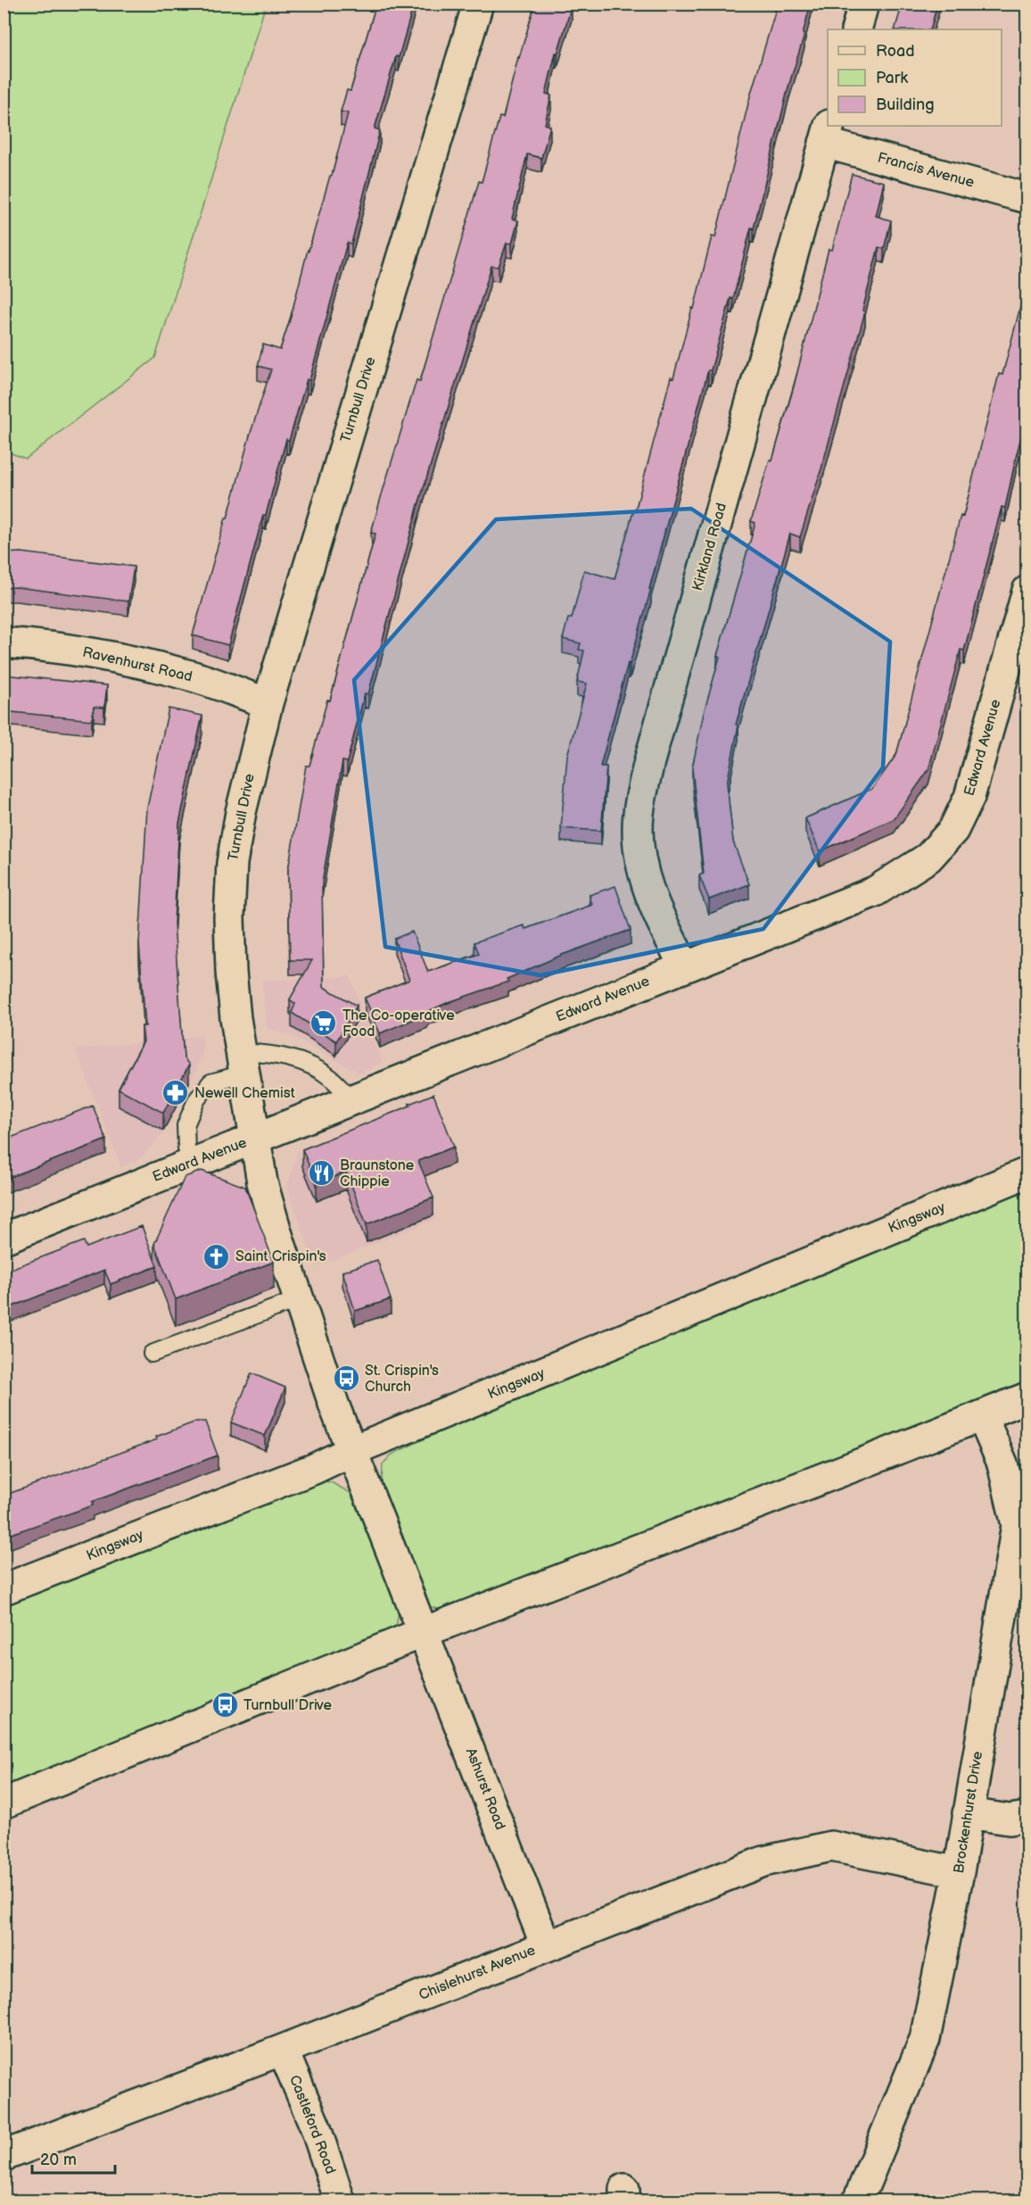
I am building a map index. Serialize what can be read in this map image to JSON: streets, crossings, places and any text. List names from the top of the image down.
{
  "streets": {
    "street": [
      "Francis Avenue",
      "Turnbull Drive",
      "Kirkland Road",
      "Ravenhurst Road",
      "Edward Avenue",
      "Kingsway",
      "Ashurst Road",
      "Brockenhurst Drive",
      "Chislehurst Avenue",
      "Castleford Road"
    ]
  },
  "crossings": [
    ["Francis Avenue", "Kirkland Road"],
    ["Turnbull Drive", "Ravenhurst Road"],
    ["Turnbull Drive", "Edward Avenue"],
    ["Turnbull Drive", "Kingsway"],
    ["Turnbull Drive", "Ashurst Road"],
    ["Kirkland Road", "Edward Avenue"],
    ["Ashurst Road", "Chislehurst Avenue"],
    ["Brockenhurst Drive", "Chislehurst Avenue"],
    ["Chislehurst Avenue", "Castleford Road"]
  ],
  "places": {
    "supermarket": ["The Co-operative Food"],
    "pharmacy": ["Newell Chemist"],
    "restaurant": ["Braunstone Chippie"],
    "church": ["Saint Crispin's"],
    "bus stop": ["St. Crispin's Church", "Turnbull Drive"]
  },
  "legend": ["Road", "Park", "Building"],
  "scale_bar": "20 m"
}
